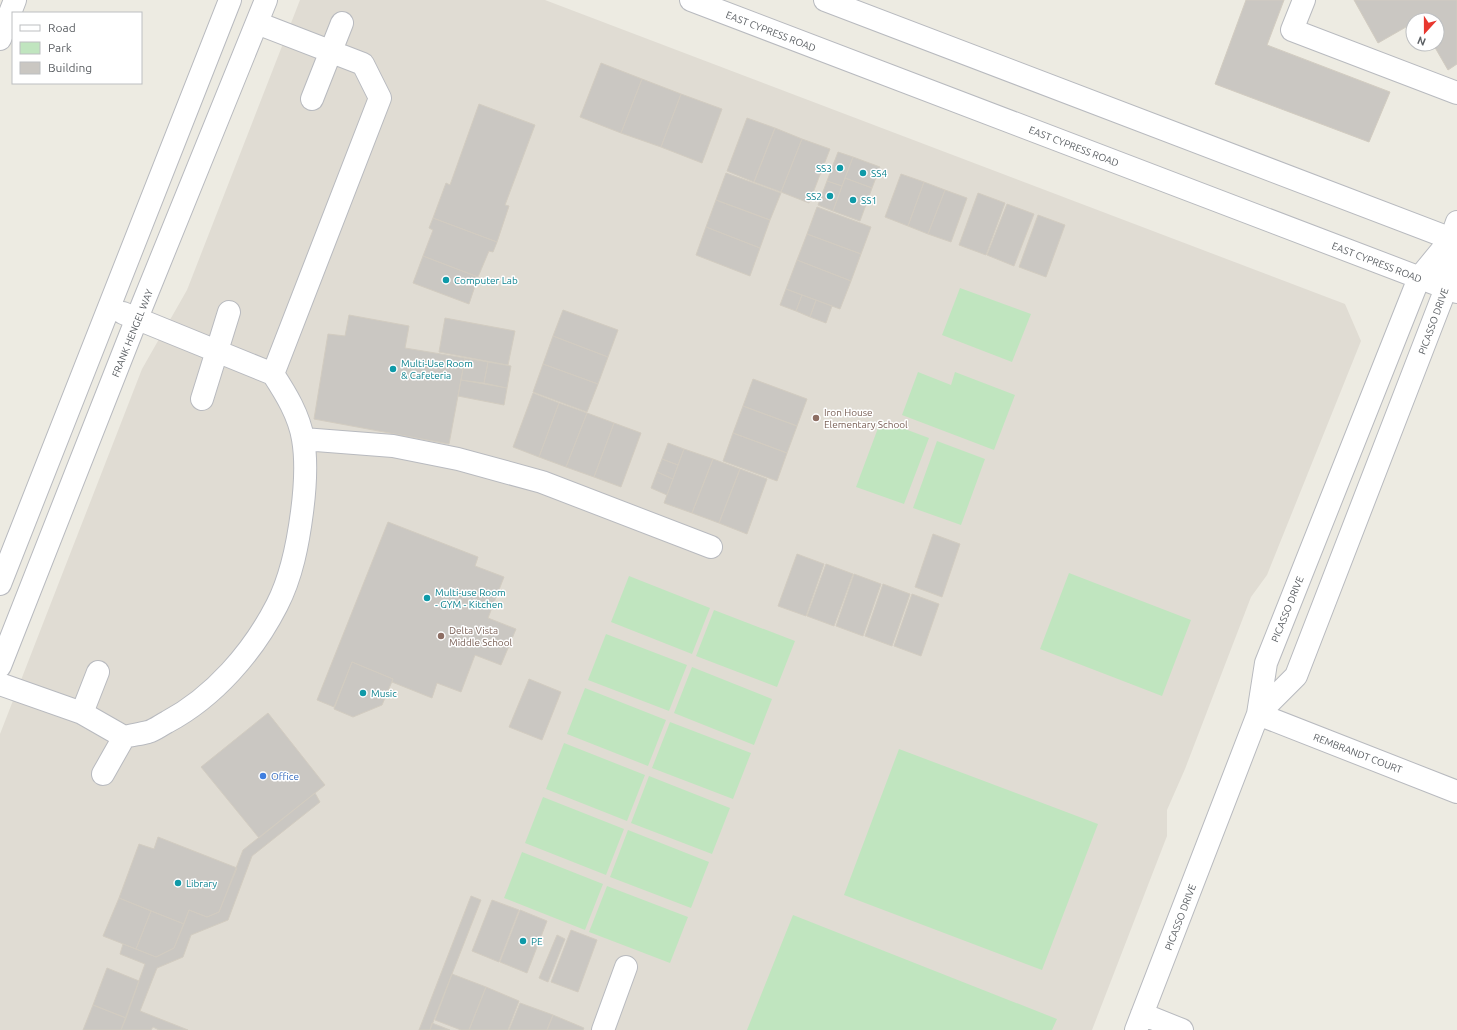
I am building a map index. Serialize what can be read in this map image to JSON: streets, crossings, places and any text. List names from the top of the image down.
{
  "streets": {
    "street": [
      "EAST CYPRESS ROAD",
      "PICASSO DRIVE",
      "FRANK HENGEL WAY",
      "REMBRANDT COURT"
    ]
  },
  "crossings": [
    ["EAST CYPRESS ROAD", "PICASSO DRIVE"],
    ["PICASSO DRIVE", "REMBRANDT COURT"]
  ],
  "places": [
    "SS3",
    "SS4",
    "SS2",
    "SS1",
    "Computer Lab",
    "Multi-Use Room & Cafeteria",
    "Iron House Elementary School",
    "Multi-use Room - GYM - Kitchen",
    "Delta Vista Middle School",
    "Music",
    "Office",
    "Library",
    "PE"
  ],
  "legend": ["Road", "Park", "Building"],
  "north": "bottom"
}
